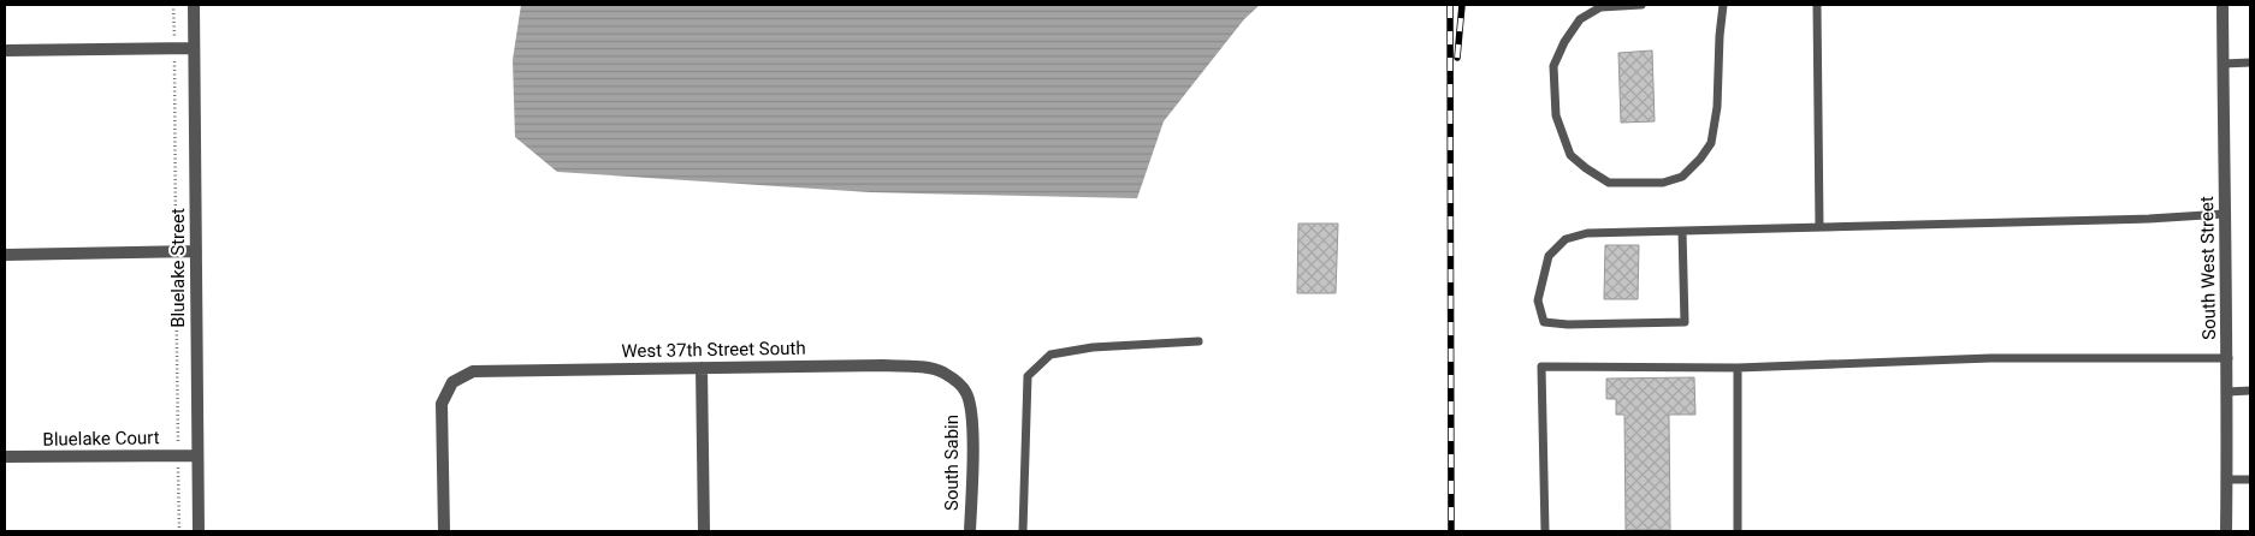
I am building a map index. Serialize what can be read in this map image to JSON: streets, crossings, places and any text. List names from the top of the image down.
{
  "streets": {
    "street": [
      "Bluelake Street",
      "South West Street",
      "West 37th Street South",
      "Bluelake Court",
      "South Sabin"
    ]
  },
  "crossings": [
    ["Bluelake Street", "Bluelake Court"],
    ["West 37th Street South", "South Sabin"]
  ]
}
